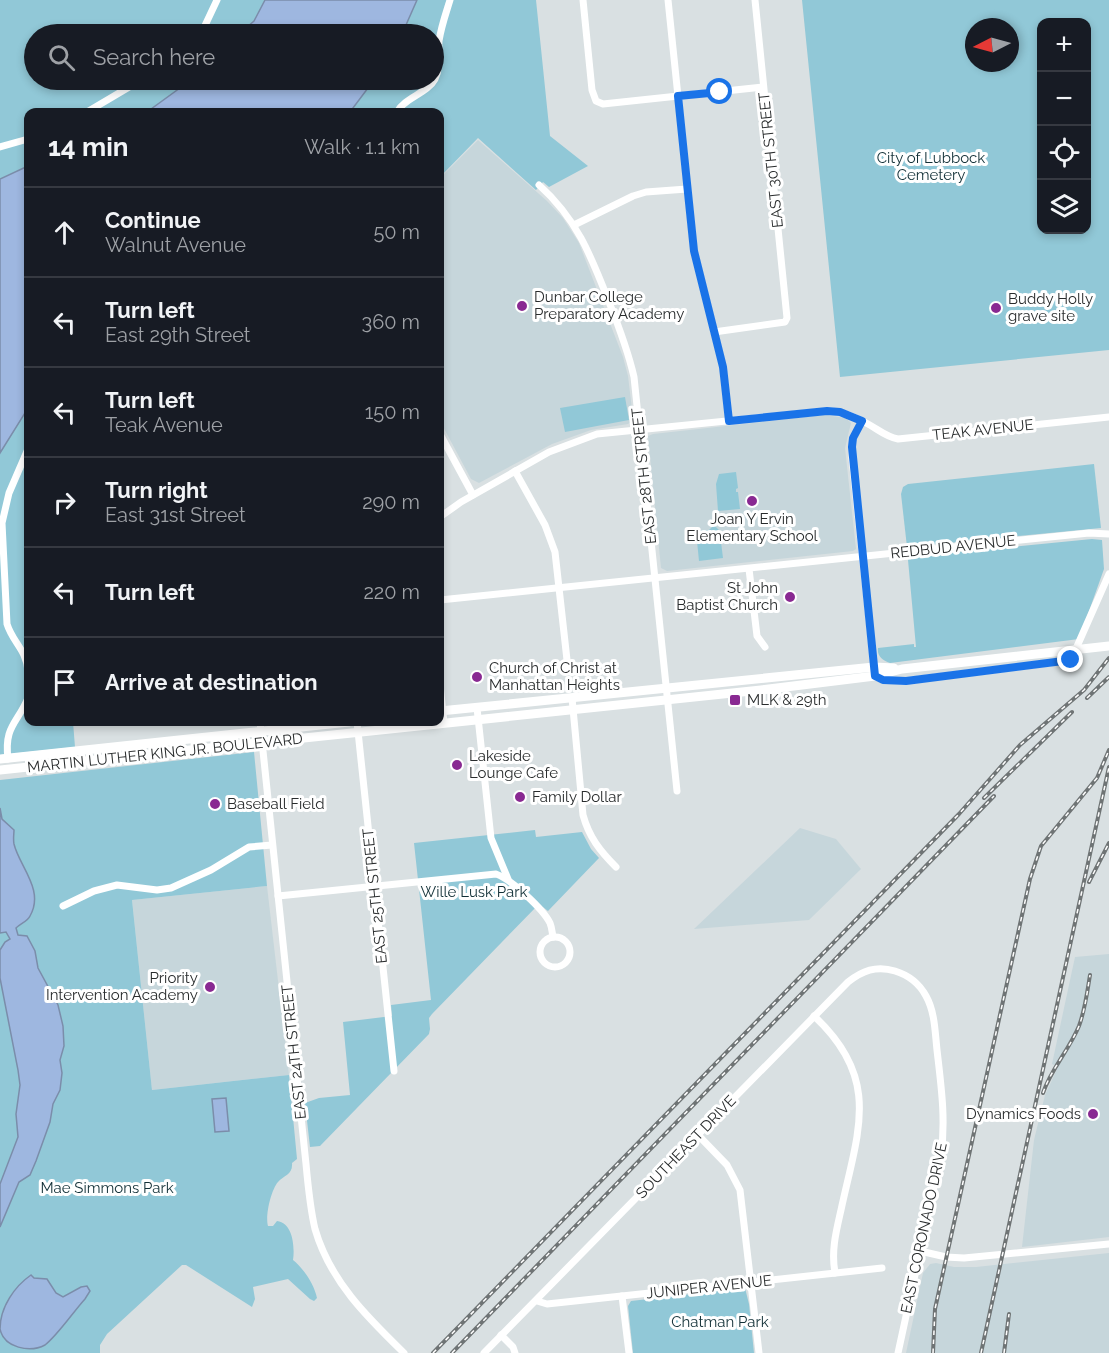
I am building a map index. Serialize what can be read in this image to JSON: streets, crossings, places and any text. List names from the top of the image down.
{
  "streets": {
    "main road": ["MARTIN LUTHER KING JR. BOULEVARD"],
    "street": [
      "EAST 30TH STREET",
      "TEAK AVENUE",
      "EAST 28TH STREET",
      "REDBUD AVENUE",
      "EAST 25TH STREET",
      "EAST 24TH STREET",
      "SOUTHEAST DRIVE",
      "EAST CORONADO DRIVE",
      "JUNIPER AVENUE"
    ]
  },
  "crossings": [
    ["EAST 28TH STREET", "REDBUD AVENUE"],
    ["EAST 28TH STREET", "MARTIN LUTHER KING JR. BOULEVARD"],
    ["MARTIN LUTHER KING JR. BOULEVARD", "EAST 25TH STREET"],
    ["MARTIN LUTHER KING JR. BOULEVARD", "EAST 24TH STREET"],
    ["SOUTHEAST DRIVE", "EAST CORONADO DRIVE"],
    ["SOUTHEAST DRIVE", "JUNIPER AVENUE"]
  ],
  "parks": [
    "City of Lubbock Cemetery",
    "Wille Lusk Park",
    "Mae Simmons Park",
    "Chatman Park"
  ],
  "places": {
    "other": [
      "Dunbar College Preparatory Academy",
      "Buddy Holly grave site",
      "Joan Y Ervin Elementary School",
      "St John Baptist Church",
      "Church of Christ at Manhattan Heights",
      "Lakeside Lounge Cafe",
      "Family Dollar",
      "Baseball Field",
      "Priority Intervention Academy",
      "Dynamics Foods"
    ],
    "transit": ["MLK & 29th"]
  },
  "north": "left",
  "page": {
    "map_buttons": ["+", "−"],
    "search": "Search here",
    "heading": ["14 min", "Walk · 1.1 km"],
    "list": [
      ["Continue", "Walnut Avenue", "50 m"],
      ["Turn left", "East 29th Street", "360 m"],
      ["Turn left", "Teak Avenue", "150 m"],
      ["Turn right", "East 31st Street", "290 m"],
      ["Turn left", "220 m"],
      "Arrive at destination"
    ]
  }
}
